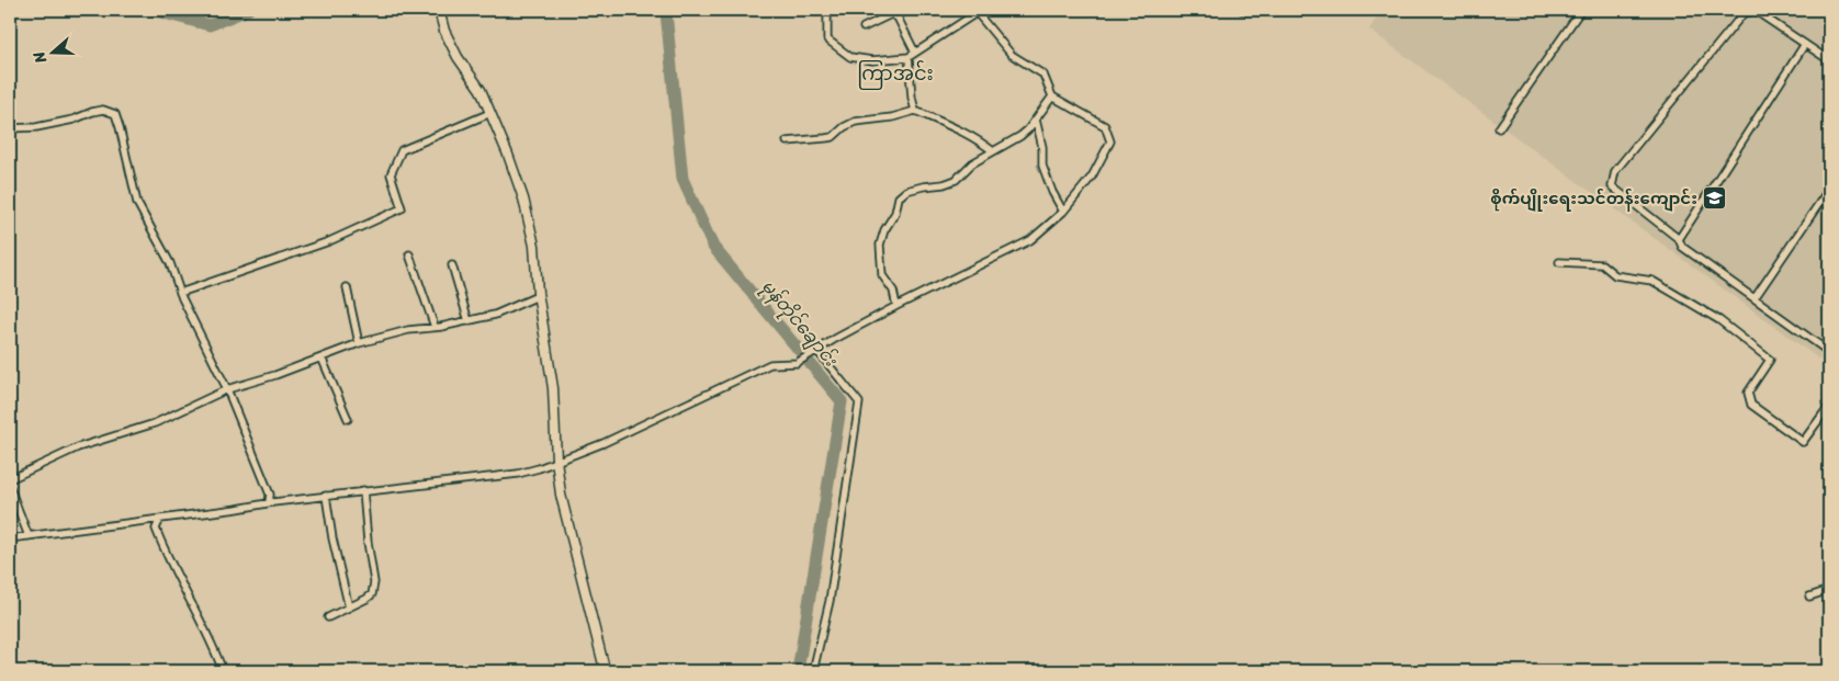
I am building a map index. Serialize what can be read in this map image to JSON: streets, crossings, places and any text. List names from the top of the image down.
{
  "districts": ["ကြာအင်း"],
  "water": ["မုန်တိုင်ချောင်း"],
  "places": {
    "school or university": ["စိုက်ပျိုးရေးသင်တန်းကျောင်း"]
  },
  "north": "left"
}
